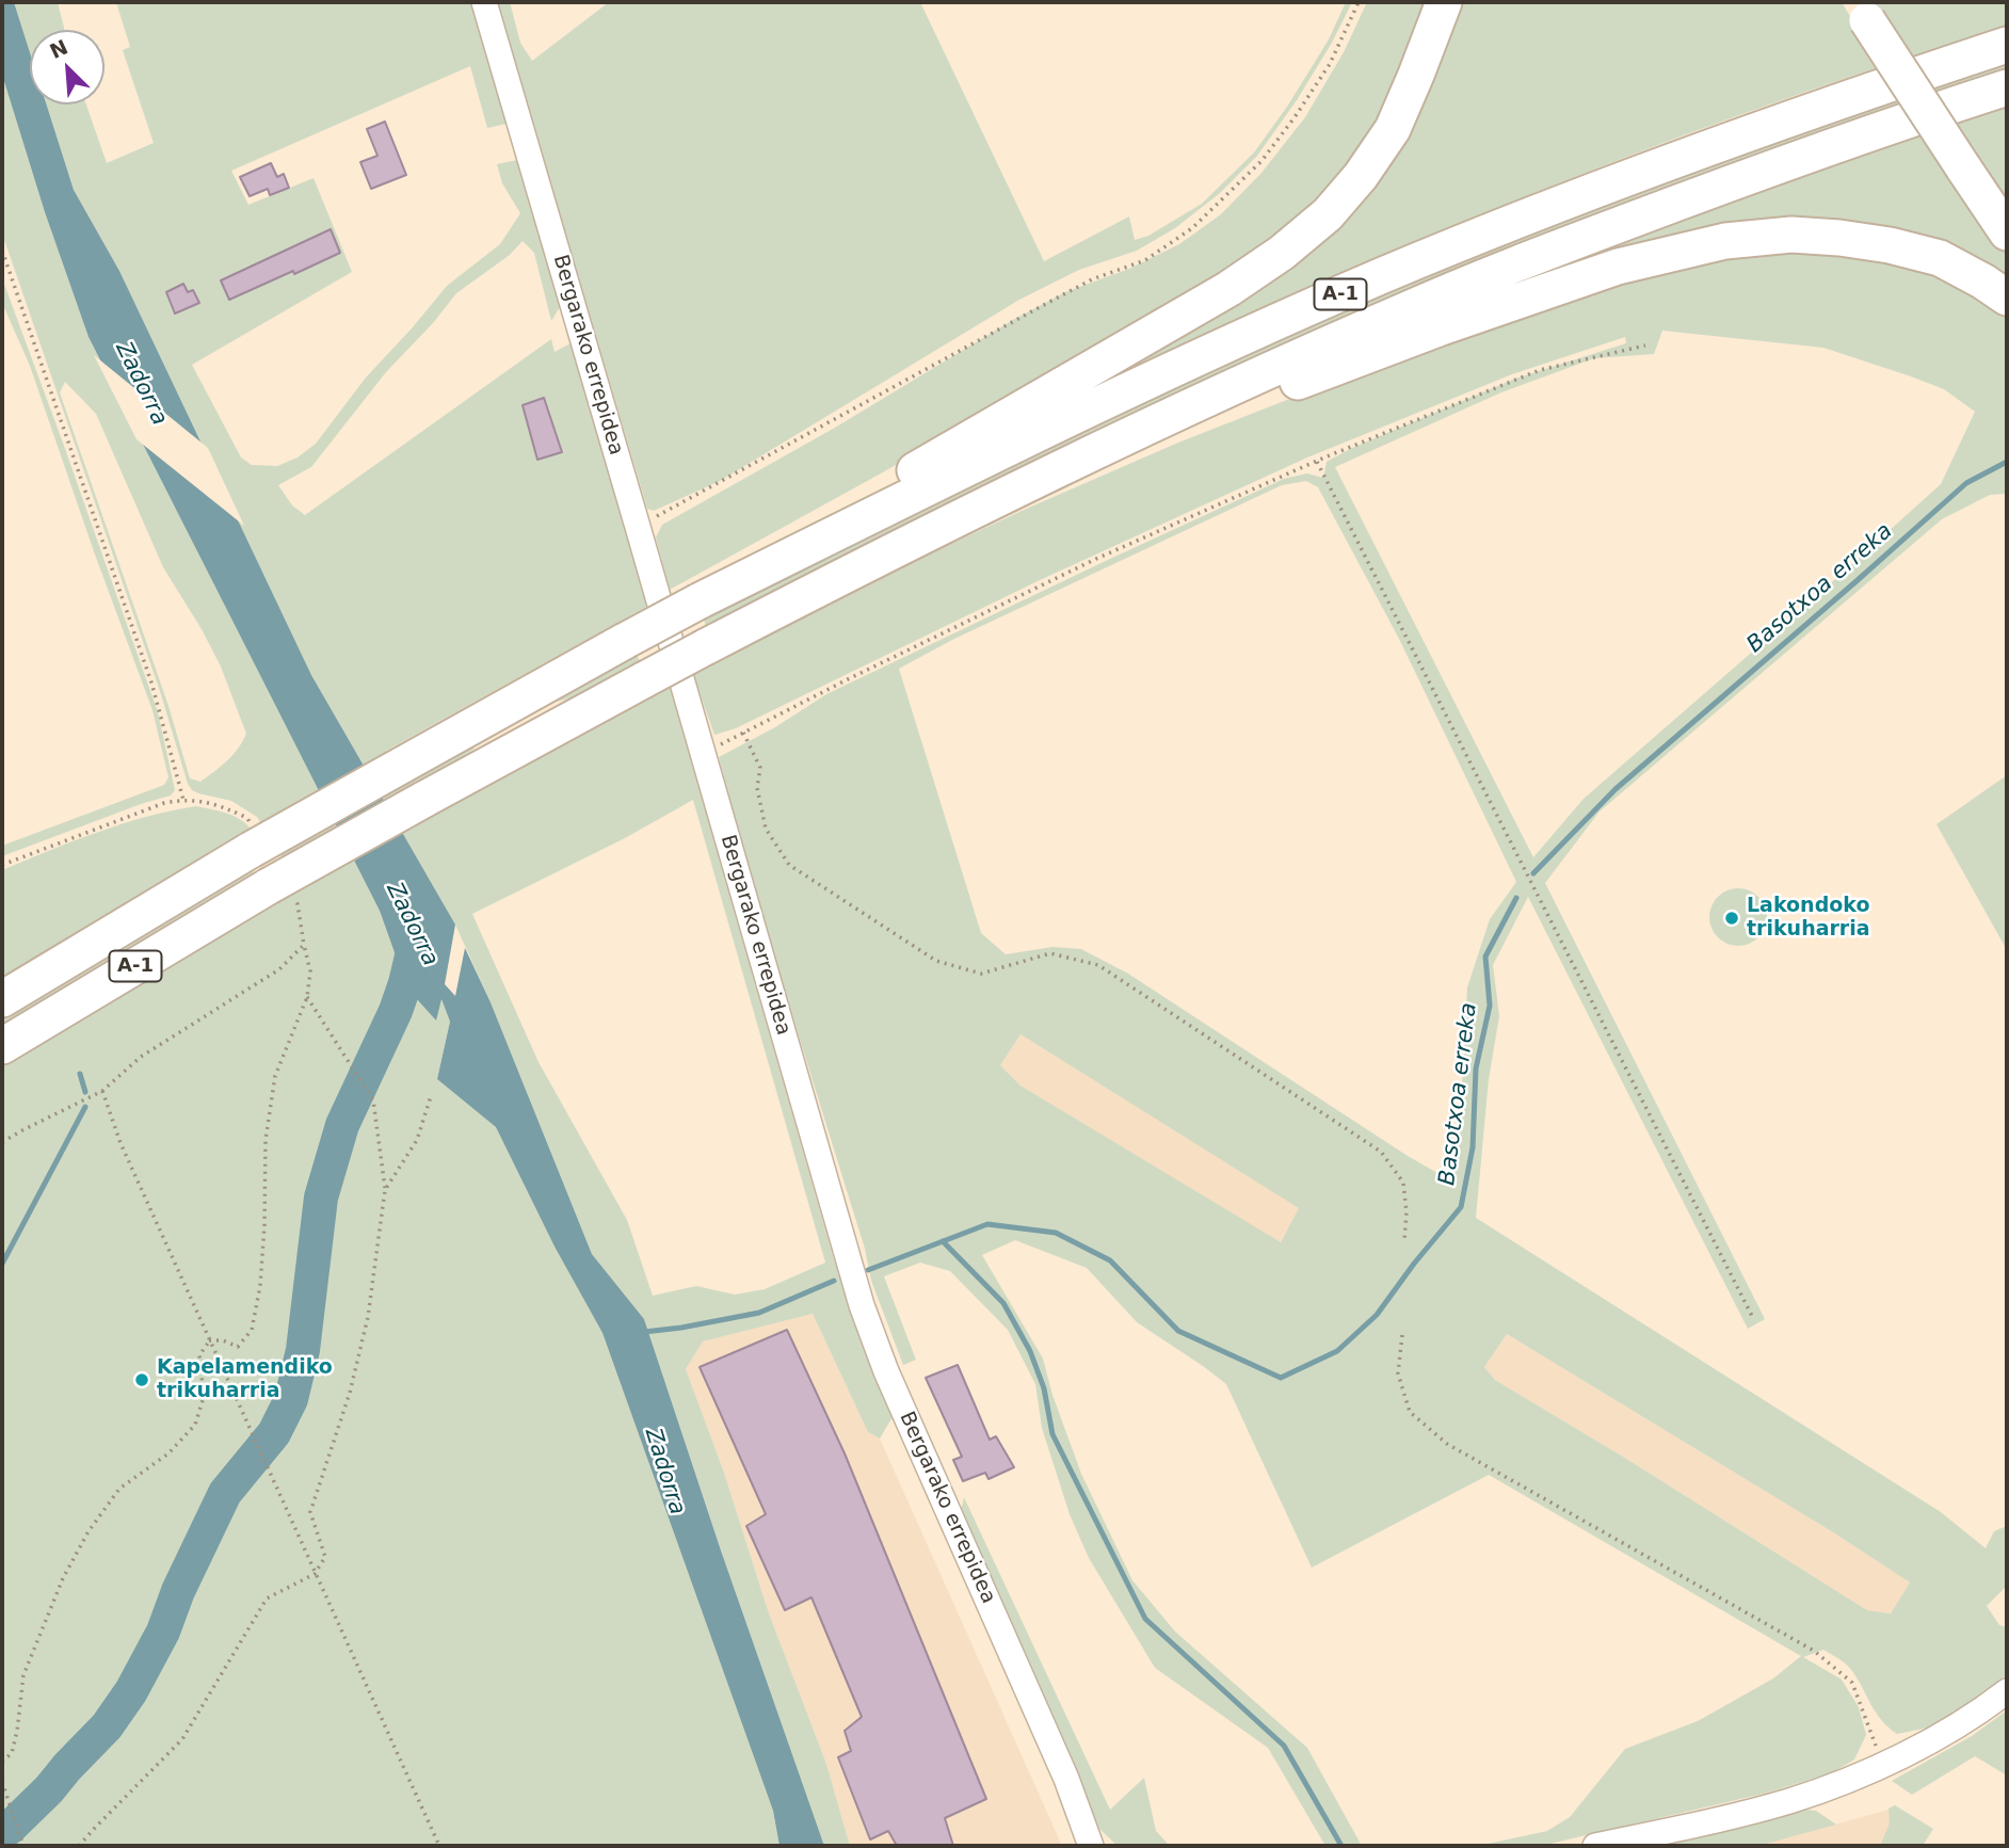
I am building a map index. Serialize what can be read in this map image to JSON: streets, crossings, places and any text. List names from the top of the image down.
{
  "streets": {
    "highway": ["A-1"],
    "street": ["Bergarako errepidea"]
  },
  "water": ["Zadorra", "Basotxoa erreka"],
  "places": ["Lakondoko trikuharria", "Kapelamendiko trikuharria"],
  "north": "top left"
}
